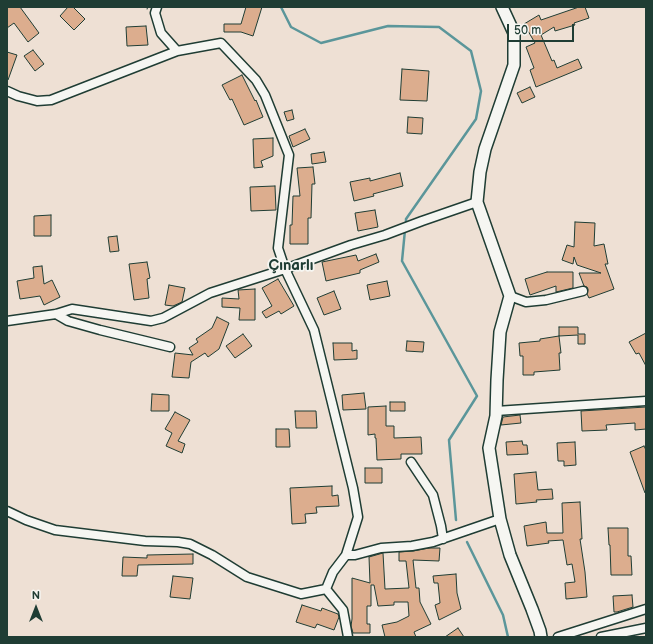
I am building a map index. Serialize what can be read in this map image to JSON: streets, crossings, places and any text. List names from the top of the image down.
{
  "districts": ["Çınarlı"],
  "scale_bar": "50 m",
  "north": "top"
}
